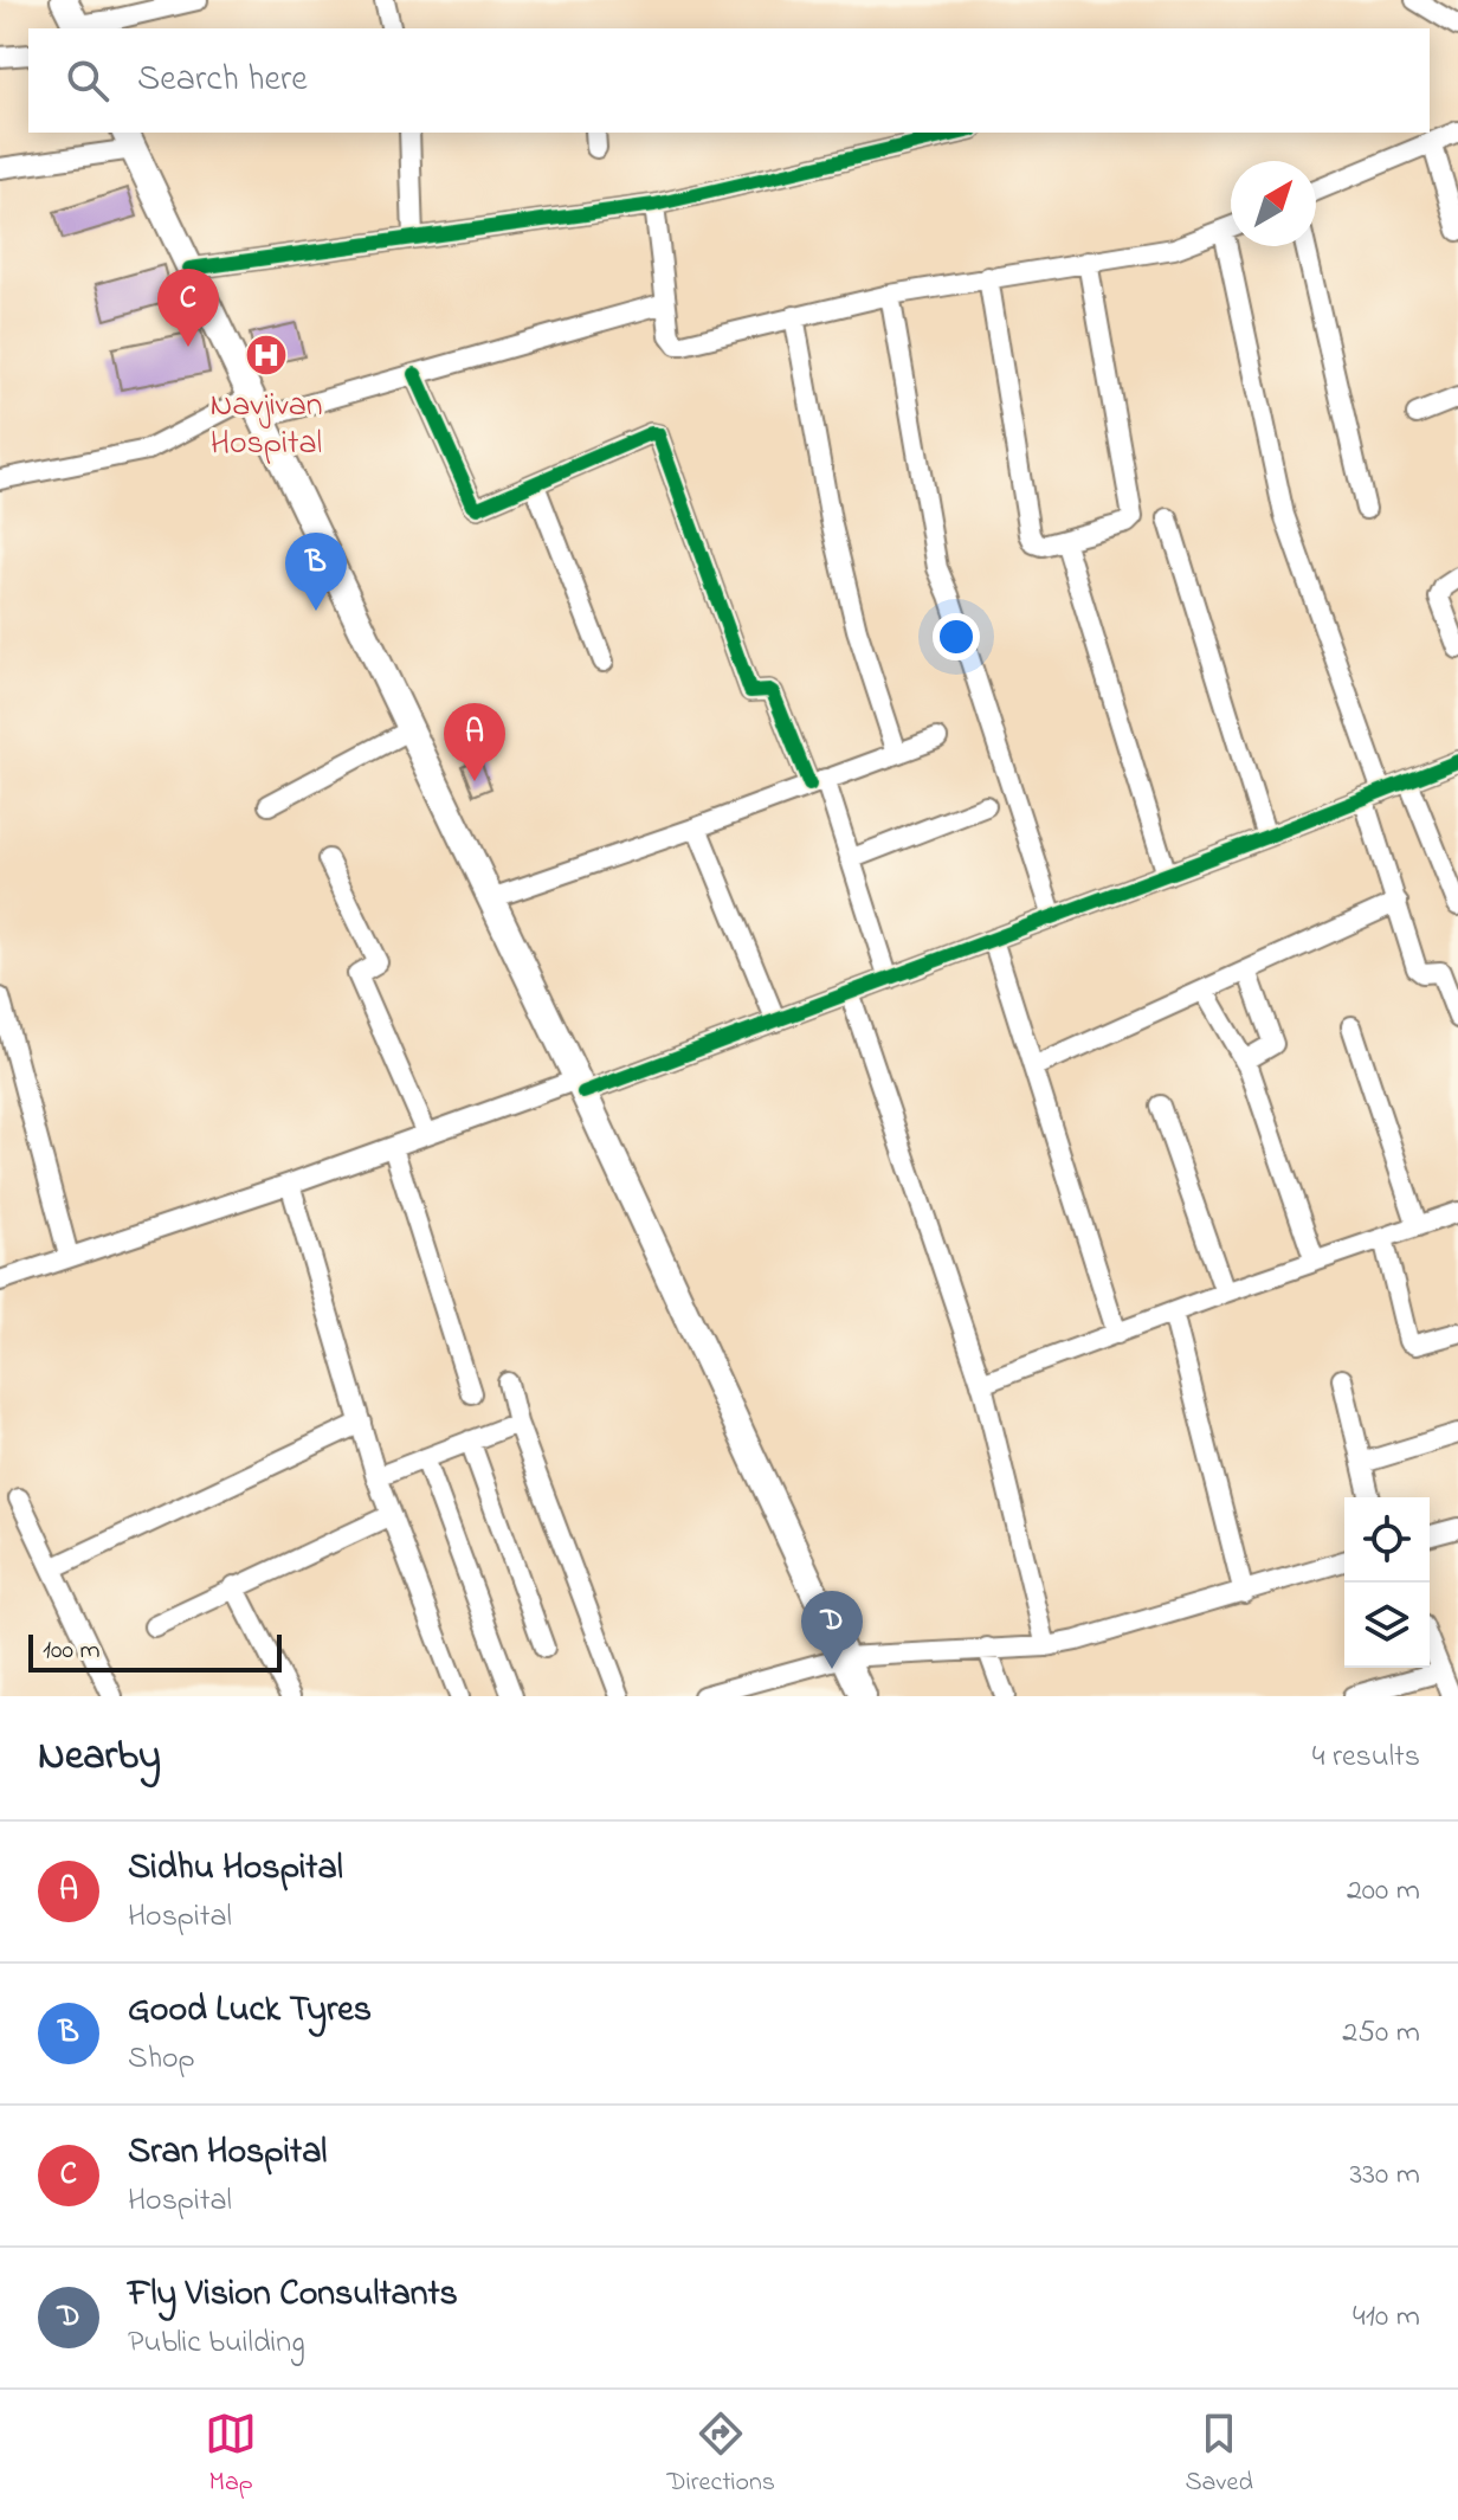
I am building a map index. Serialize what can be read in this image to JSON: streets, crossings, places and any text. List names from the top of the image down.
{
  "places": {
    "hospital": ["Navjivan Hospital"]
  },
  "scale_bar": "100 m",
  "north": "top right",
  "page": {
    "search": "Search here",
    "pins": [
      "C",
      "B",
      "A",
      "D"
    ],
    "scale": "100 m",
    "heading": ["Nearby", "4 results"],
    "list": [
      {
        "mark": "A",
        "name": "Sidhu Hospital",
        "note": "Hospital",
        "value": "200 m"
      },
      {
        "mark": "B",
        "name": "Good Luck Tyres",
        "note": "Shop",
        "value": "250 m"
      },
      {
        "mark": "C",
        "name": "Sran Hospital",
        "note": "Hospital",
        "value": "330 m"
      },
      {
        "mark": "D",
        "name": "Fly Vision Consultants",
        "note": "Public building",
        "value": "410 m"
      }
    ],
    "nav": ["Map", "Directions", "Saved"]
  }
}
